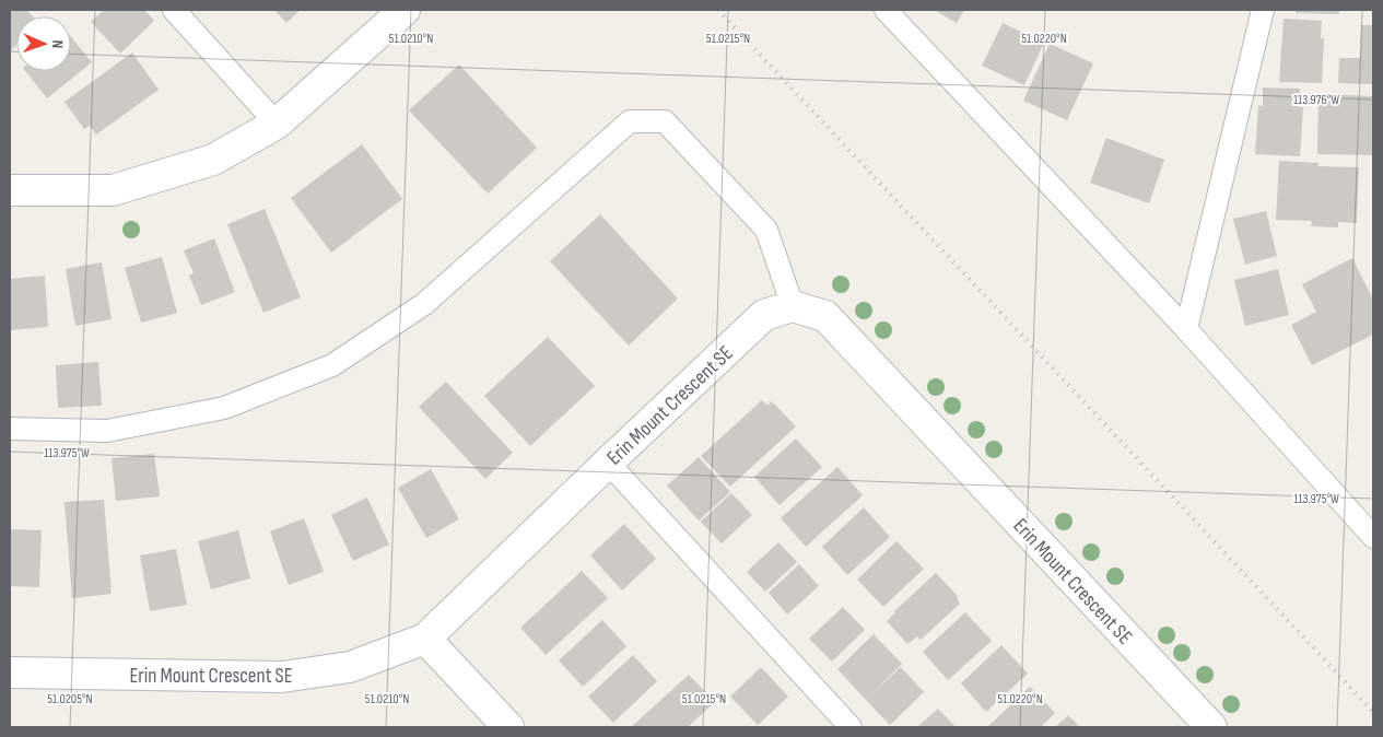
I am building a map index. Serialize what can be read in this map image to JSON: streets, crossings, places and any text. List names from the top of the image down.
{
  "streets": {
    "street": ["Erin Mount Crescent SE"]
  },
  "north": "right",
  "coordinates": [
    "51.0210°N",
    "51.0215°N",
    "51.0220°N",
    "113.976°W",
    "113.975°W",
    "51.0205°N"
  ]
}
